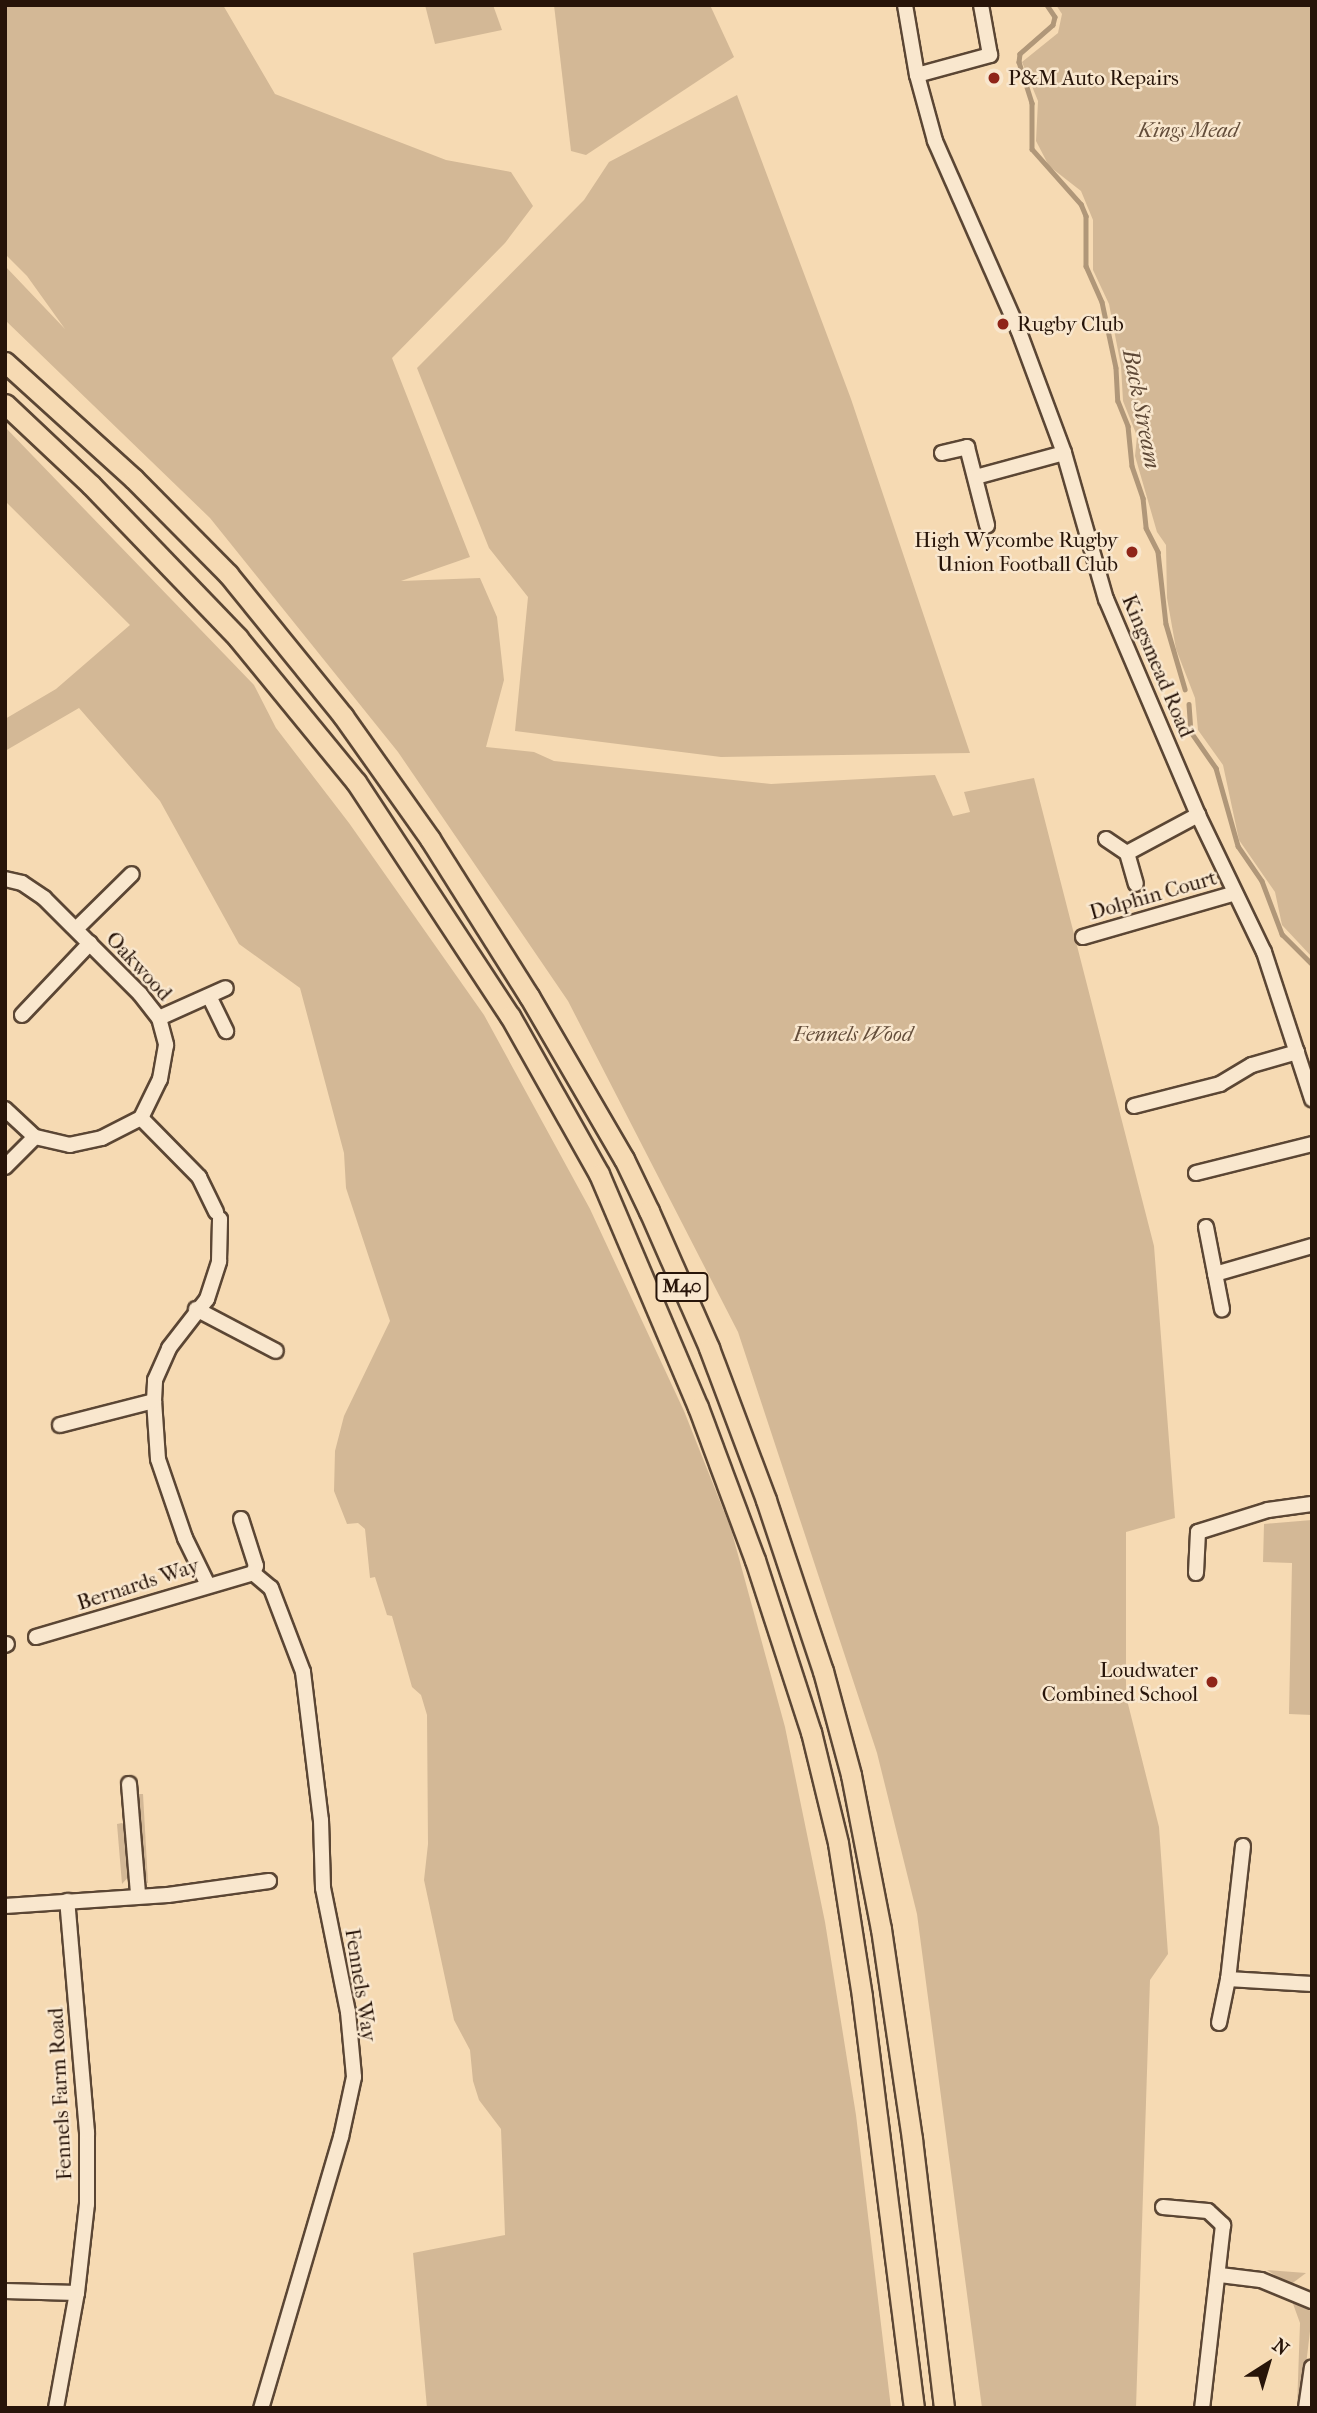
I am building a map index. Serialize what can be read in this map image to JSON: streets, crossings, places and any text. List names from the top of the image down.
{
  "streets": {
    "highway": ["M40"],
    "street": [
      "Kingsmead Road",
      "Dolphin Court",
      "Oakwood",
      "Bernards Way",
      "Fennels Way",
      "Fennels Farm Road"
    ]
  },
  "crossings": [
    ["Kingsmead Road", "Dolphin Court"],
    ["Bernards Way", "Fennels Way"]
  ],
  "water": ["Back Stream"],
  "parks": ["Kings Mead", "Fennels Wood"],
  "places": [
    "P&M Auto Repairs",
    "Rugby Club",
    "High Wycombe Rugby Union Football Club",
    "Loudwater Combined School"
  ],
  "north": "top right"
}
